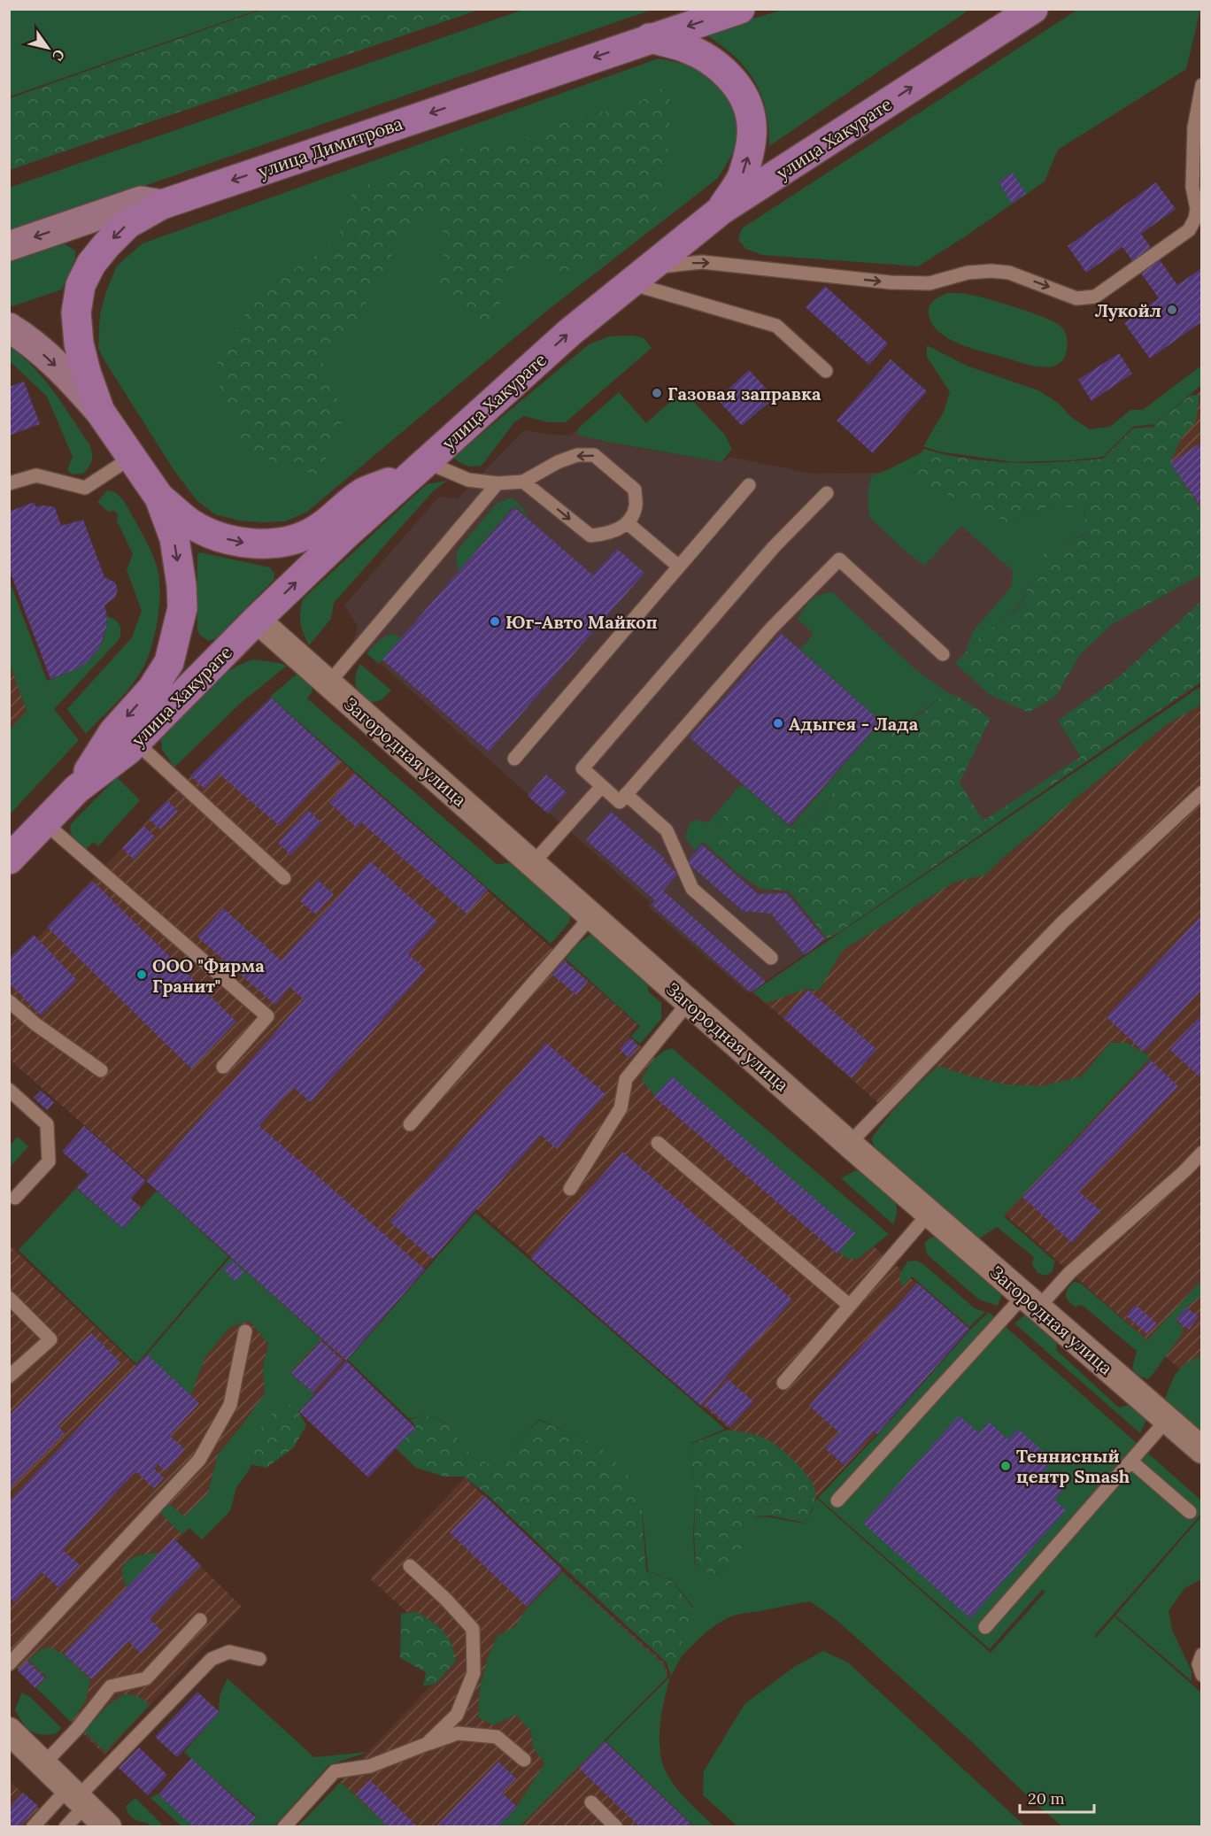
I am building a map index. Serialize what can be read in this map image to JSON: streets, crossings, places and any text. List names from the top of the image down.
{
  "streets": {
    "main road": ["улица Хакурате", "улица Димитрова"],
    "street": ["Загородная улица"]
  },
  "crossings": [
    ["улица Хакурате", "Загородная улица"]
  ],
  "one_way": ["улица Хакурате", "улица Димитрова"],
  "places": [
    "Лукойл",
    "Газовая заправка",
    "Юг-Авто Майкоп",
    "Адыгея - Лада",
    "ООО \"Фирма Гранит\"",
    "Теннисный центр Smash"
  ],
  "scale_bar": "20 m",
  "north": "bottom right"
}
